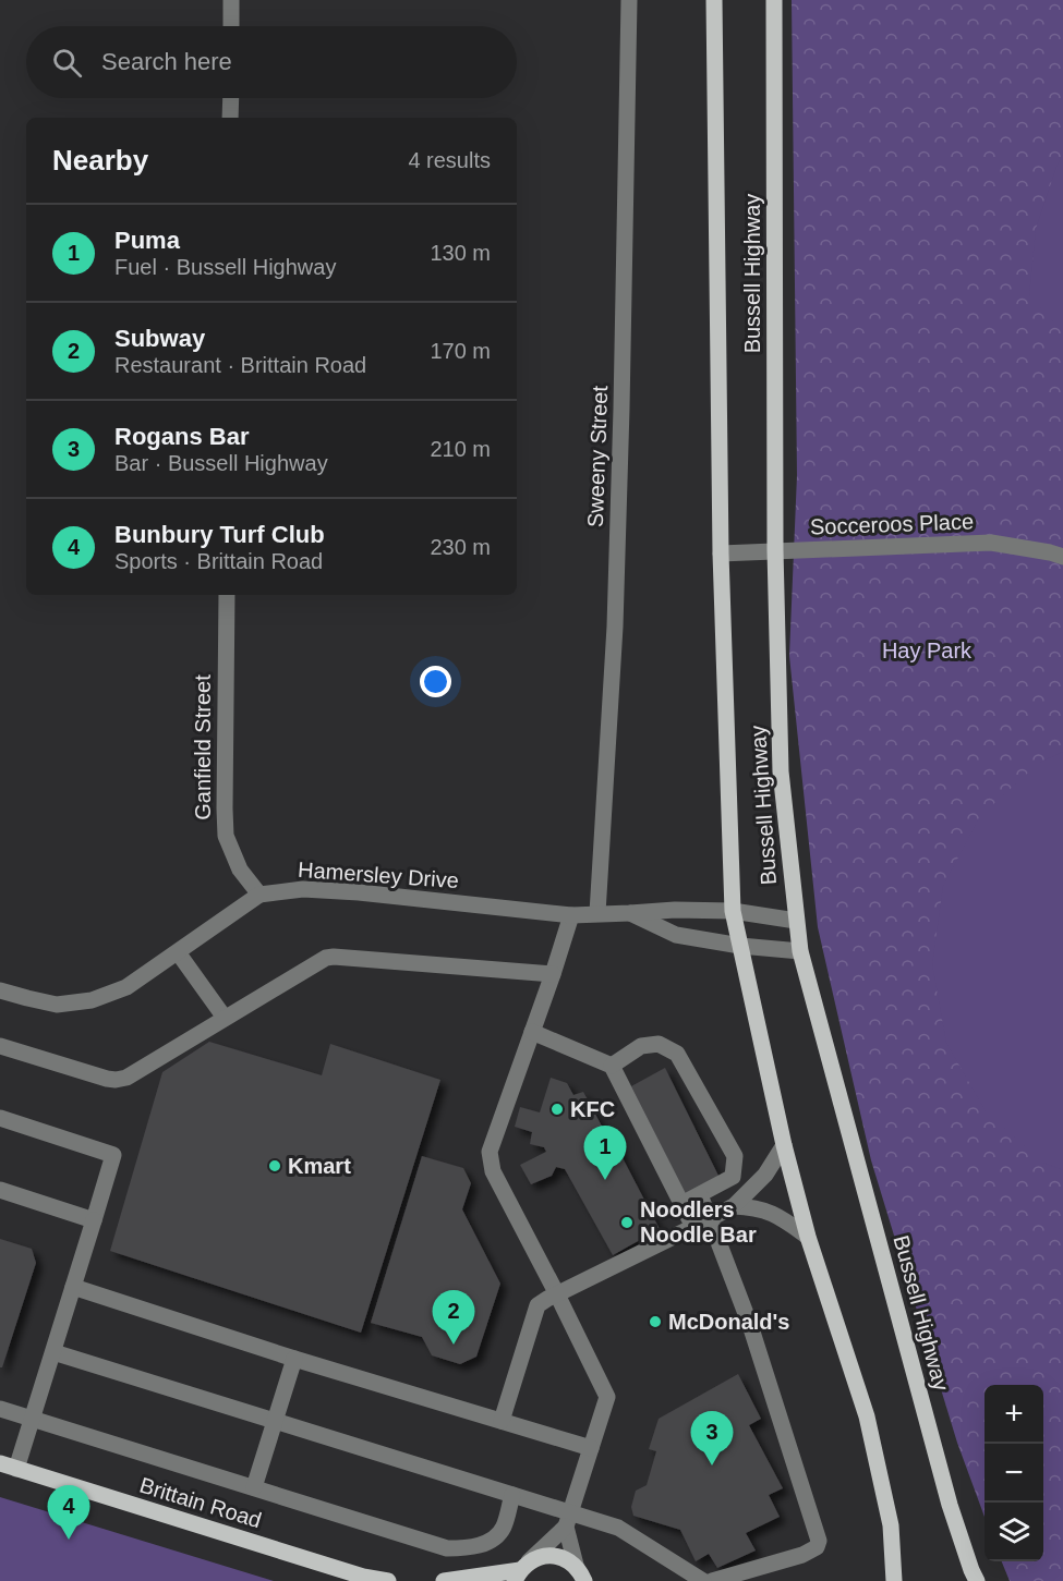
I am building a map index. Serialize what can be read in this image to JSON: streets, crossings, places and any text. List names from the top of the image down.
{
  "streets": {
    "main road": ["Bussell Highway", "Brittain Road"],
    "street": [
      "Sweeny Street",
      "Socceroos Place",
      "Ganfield Street",
      "Hamersley Drive"
    ]
  },
  "crossings": [
    ["Bussell Highway", "Socceroos Place"],
    ["Bussell Highway", "Hamersley Drive"],
    ["Sweeny Street", "Hamersley Drive"],
    ["Ganfield Street", "Hamersley Drive"]
  ],
  "parks": ["Hay Park"],
  "places": [
    "KFC",
    "Kmart",
    "Noodlers Noodle Bar",
    "McDonald's"
  ],
  "page": {
    "search": "Search here",
    "heading": ["Nearby", "4 results"],
    "list": [
      {
        "mark": "1",
        "name": "Puma",
        "note": "Fuel · Bussell Highway",
        "value": "130 m"
      },
      {
        "mark": "2",
        "name": "Subway",
        "note": "Restaurant · Brittain Road",
        "value": "170 m"
      },
      {
        "mark": "3",
        "name": "Rogans Bar",
        "note": "Bar · Bussell Highway",
        "value": "210 m"
      },
      {
        "mark": "4",
        "name": "Bunbury Turf Club",
        "note": "Sports · Brittain Road",
        "value": "230 m"
      }
    ],
    "pins": [
      "1",
      "2",
      "3",
      "4"
    ],
    "map_buttons": ["+", "−"]
  }
}
